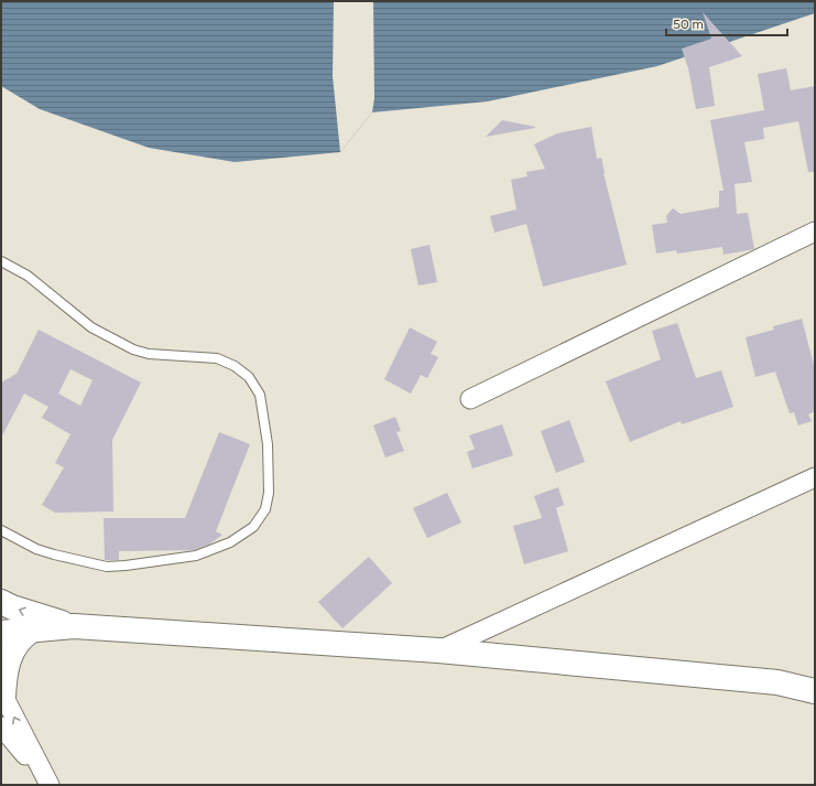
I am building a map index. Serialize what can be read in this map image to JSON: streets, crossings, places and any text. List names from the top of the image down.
{
  "scale_bar": "50 m"
}
